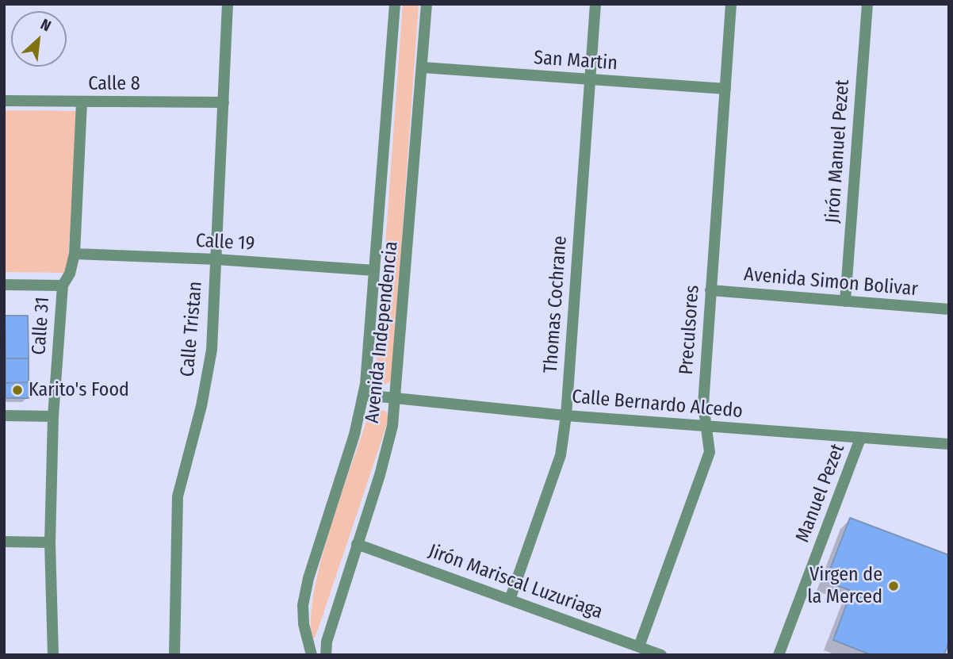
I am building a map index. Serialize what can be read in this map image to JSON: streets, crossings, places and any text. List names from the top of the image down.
{
  "streets": {
    "street": [
      "San Martin",
      "Calle 8",
      "Jirón Manuel Pezet",
      "Calle 19",
      "Avenida Simon Bolivar",
      "Thomas Cochrane",
      "Calle 31",
      "Calle Tristan",
      "Preculsores",
      "Avenida Independencia",
      "Calle Bernardo Alcedo",
      "Manuel Pezet",
      "Jirón Mariscal Luzuriaga"
    ]
  },
  "crossings": [
    ["San Martin", "Thomas Cochrane"],
    ["San Martin", "Preculsores"],
    ["San Martin", "Avenida Independencia"],
    ["Calle 8", "Calle 31"],
    ["Calle 8", "Calle Tristan"],
    ["Jirón Manuel Pezet", "Avenida Simon Bolivar"],
    ["Calle 19", "Calle 31"],
    ["Calle 19", "Calle Tristan"],
    ["Calle 19", "Avenida Independencia"],
    ["Avenida Simon Bolivar", "Preculsores"],
    ["Thomas Cochrane", "Calle Bernardo Alcedo"],
    ["Thomas Cochrane", "Jirón Mariscal Luzuriaga"],
    ["Preculsores", "Calle Bernardo Alcedo"],
    ["Preculsores", "Jirón Mariscal Luzuriaga"],
    ["Avenida Independencia", "Calle Bernardo Alcedo"],
    ["Avenida Independencia", "Jirón Mariscal Luzuriaga"],
    ["Calle Bernardo Alcedo", "Manuel Pezet"]
  ],
  "places": ["Karito's Food", "Virgen de la Merced"],
  "north": "top right"
}
